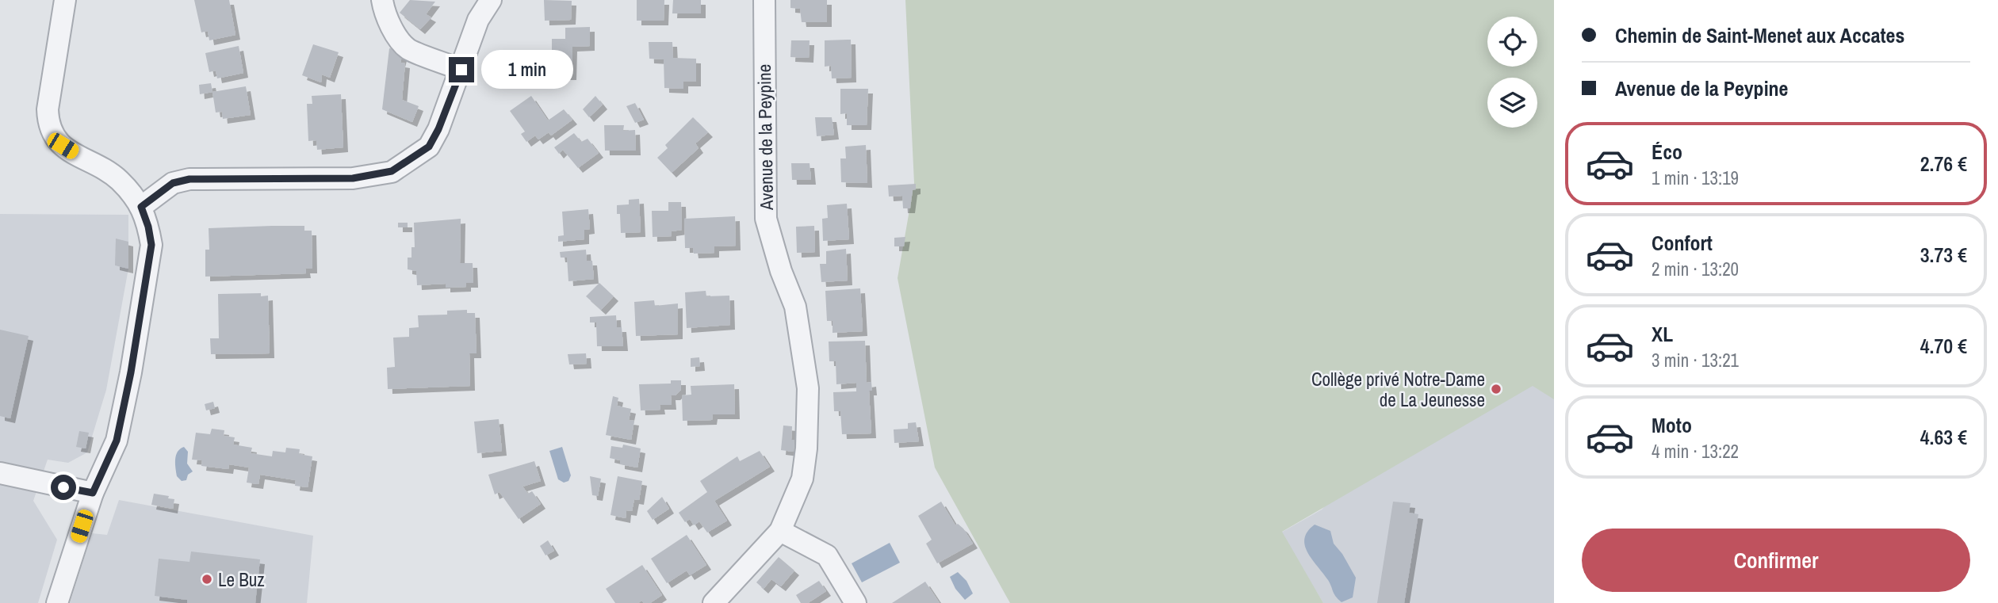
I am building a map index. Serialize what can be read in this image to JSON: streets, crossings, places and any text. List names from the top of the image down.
{
  "streets": {
    "street": ["Avenue de la Peypine"]
  },
  "places": ["Collège privé Notre-Dame de La Jeunesse", "Le Buz"],
  "page": {
    "banner": ["Chemin de Saint-Menet aux Accates", "Avenue de la Peypine"],
    "bubble": "1 min",
    "list": [
      {
        "name": "Éco",
        "note": "1 min · 13:19",
        "value": "2.76 €"
      },
      {
        "name": "Confort",
        "note": "2 min · 13:20",
        "value": "3.73 €"
      },
      {
        "name": "XL",
        "note": "3 min · 13:21",
        "value": "4.70 €"
      },
      {
        "name": "Moto",
        "note": "4 min · 13:22",
        "value": "4.63 €"
      }
    ],
    "buttons": "Confirmer"
  }
}
